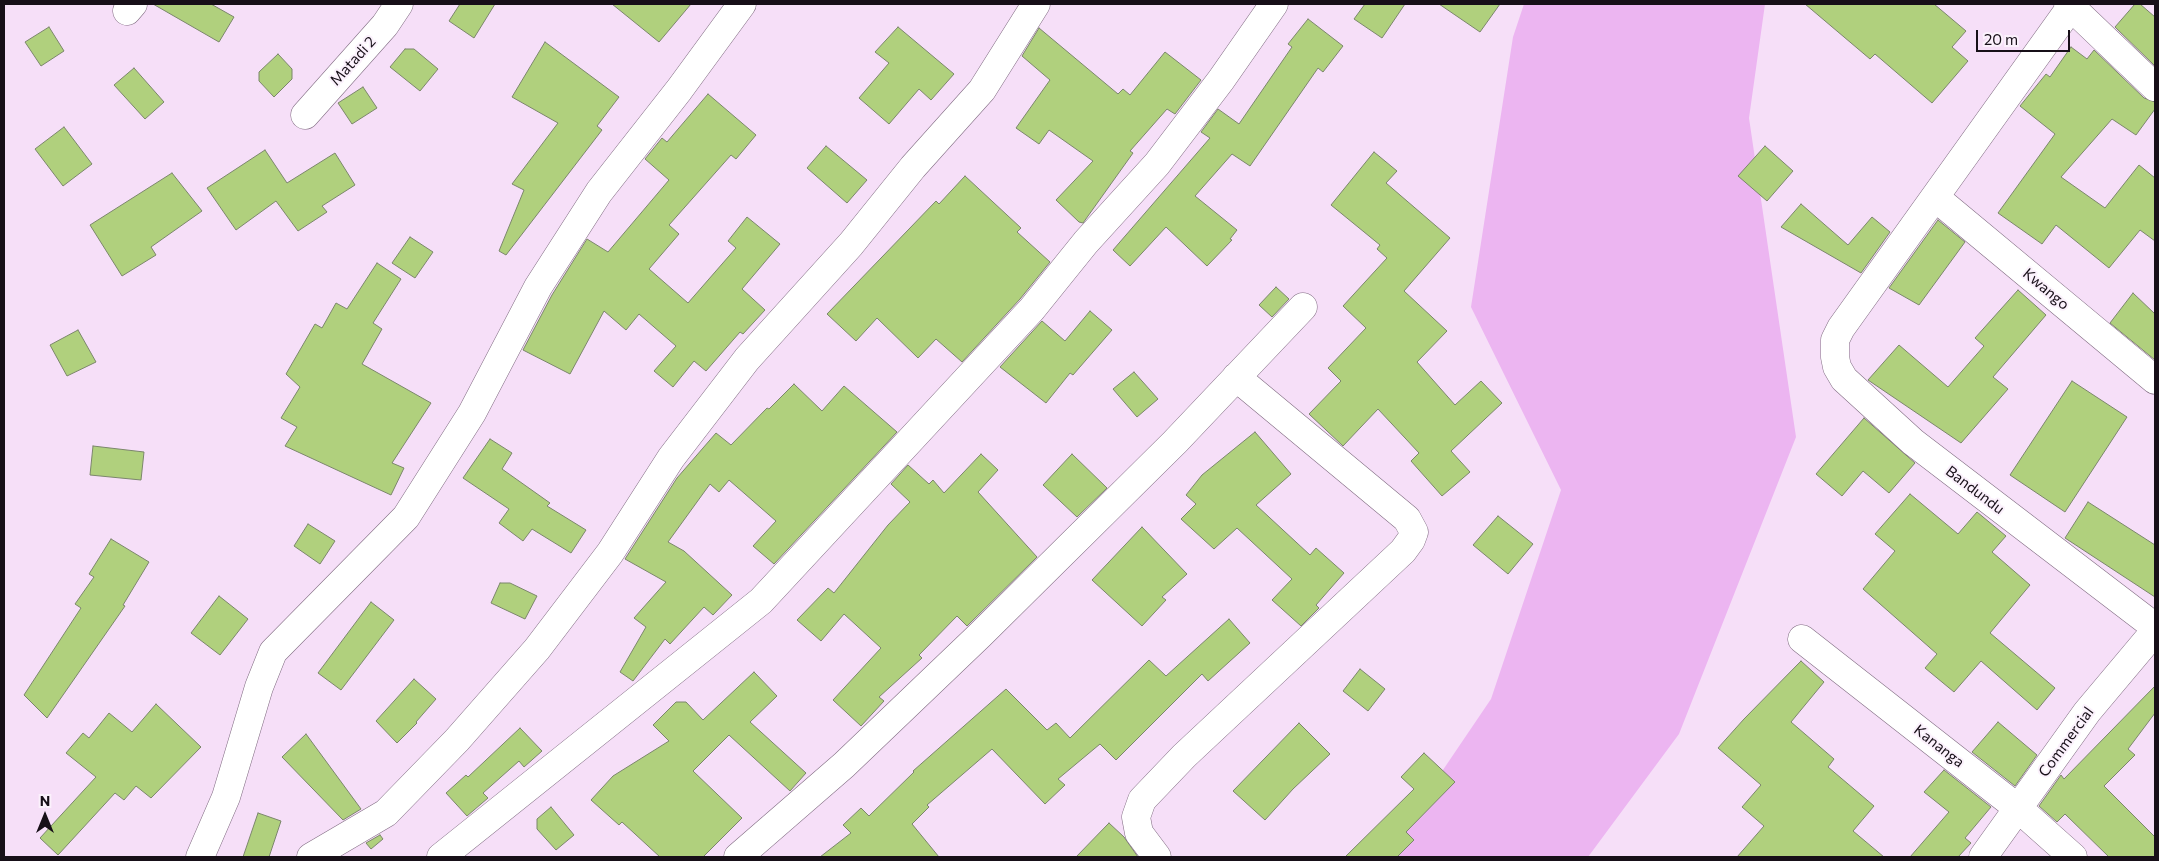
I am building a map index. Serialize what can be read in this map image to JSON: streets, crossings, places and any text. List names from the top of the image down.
{
  "streets": {
    "street": [
      "Matadi 2",
      "Kwango",
      "Bandundu",
      "Commercial",
      "Kananga"
    ]
  },
  "crossings": [
    ["Kwango", "Bandundu"],
    ["Commercial", "Kananga"]
  ],
  "scale_bar": "20 m",
  "north": "top"
}
